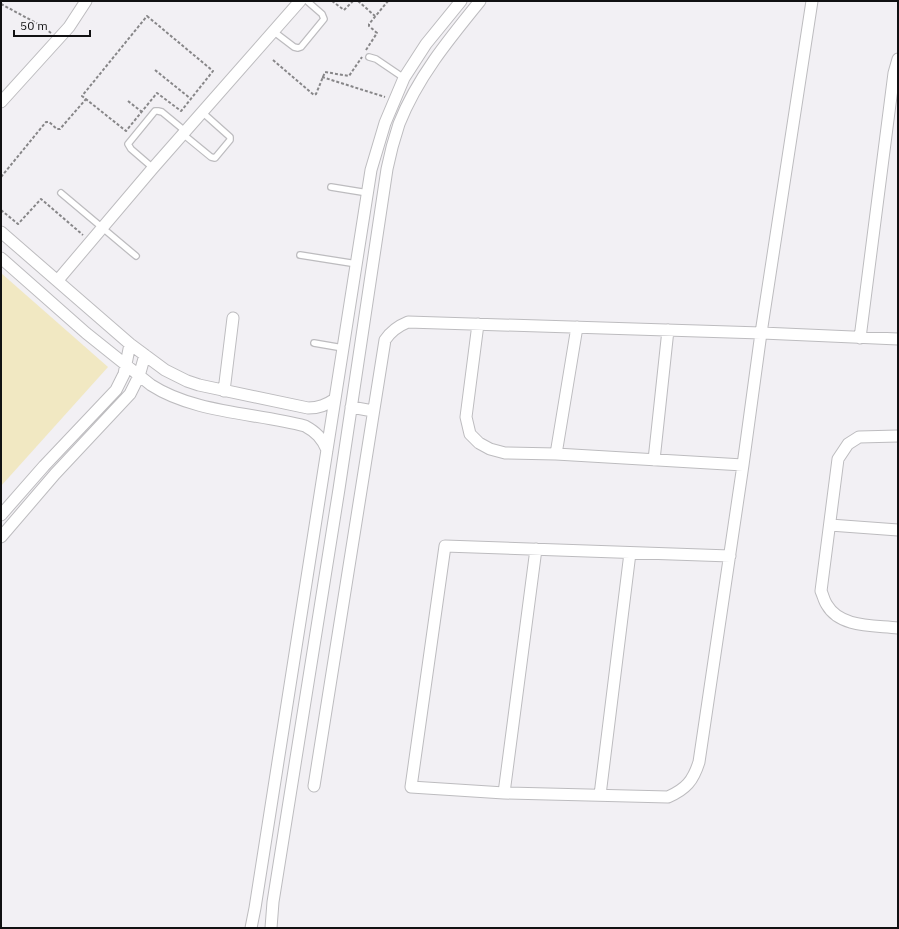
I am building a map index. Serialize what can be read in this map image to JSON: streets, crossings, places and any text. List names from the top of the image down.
{
  "scale_bar": "50 m"
}
